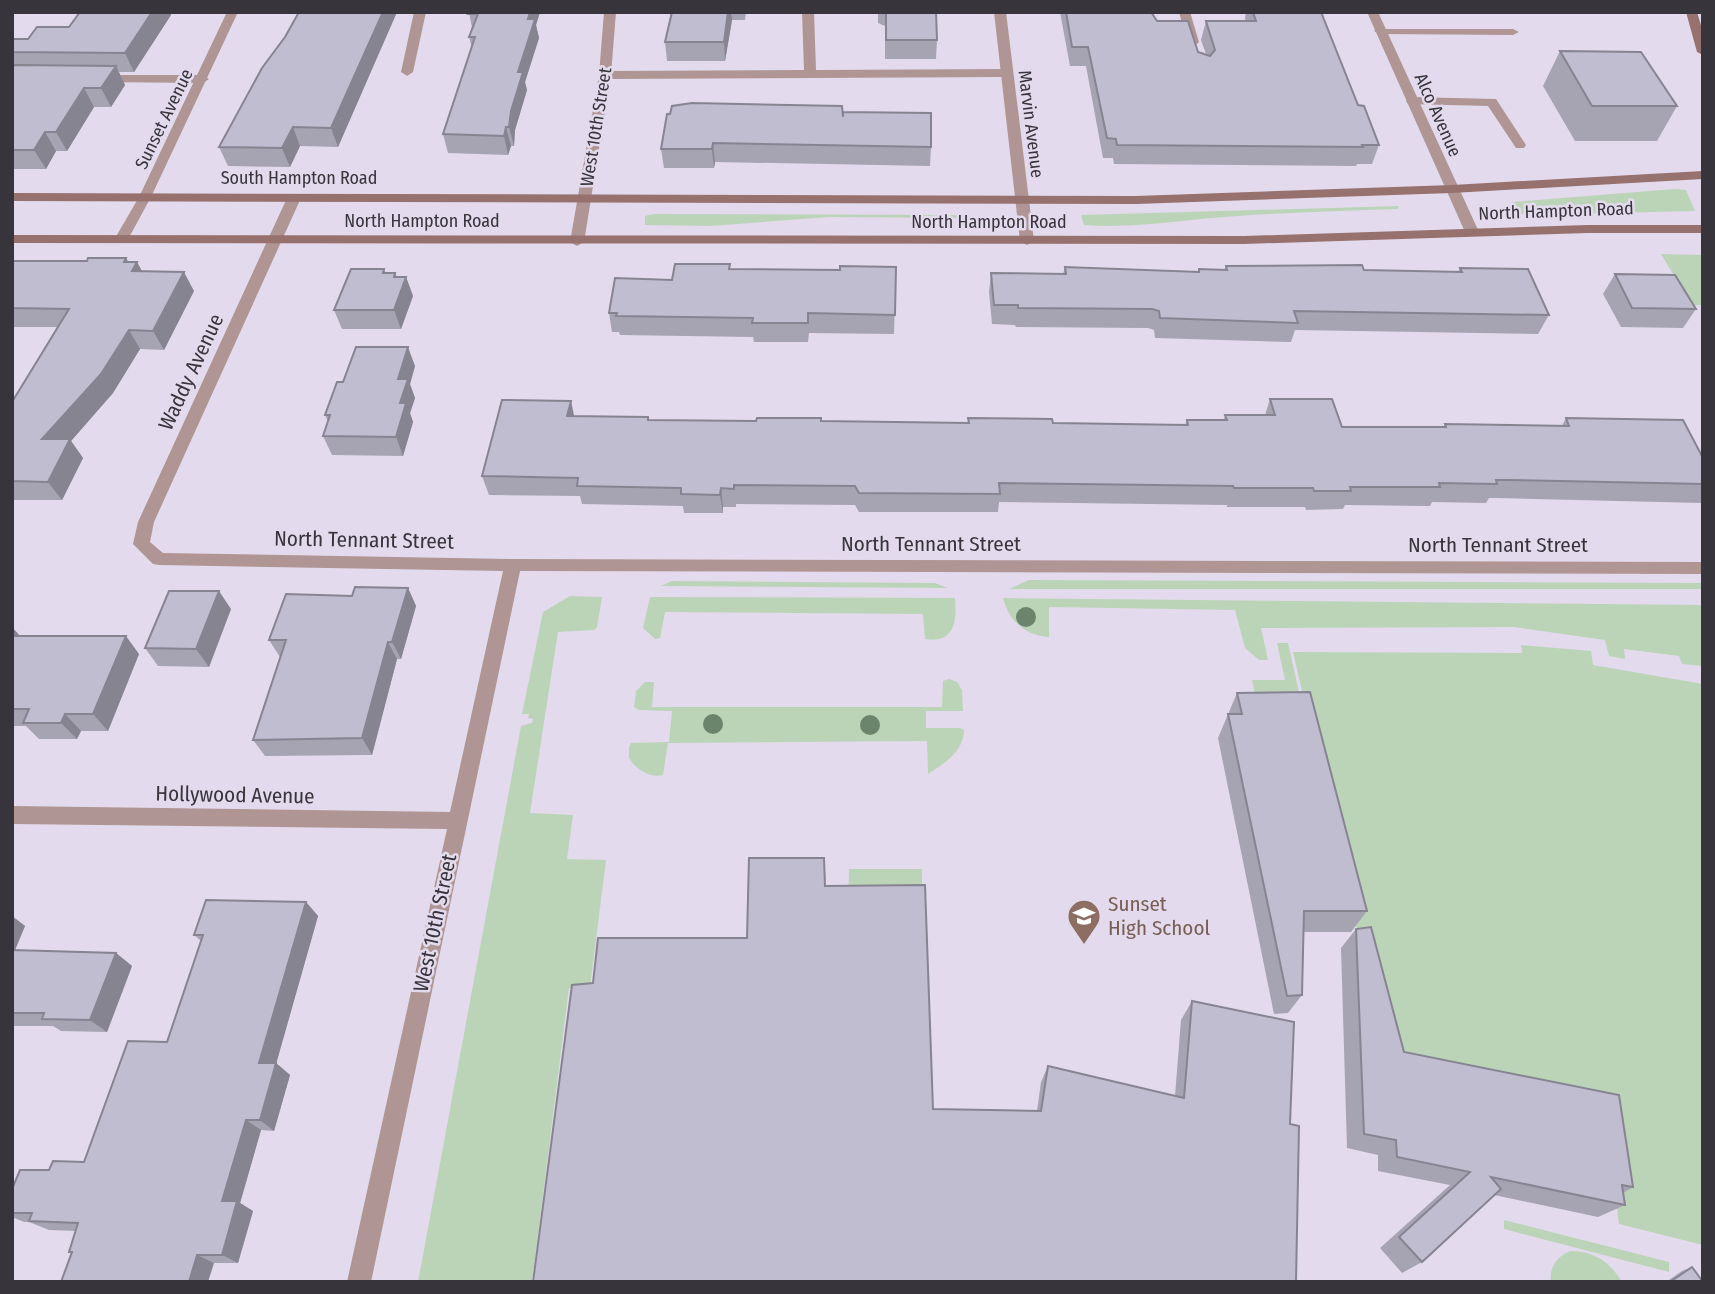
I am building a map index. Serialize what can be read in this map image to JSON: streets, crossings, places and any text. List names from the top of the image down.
{
  "streets": {
    "main road": ["South Hampton Road", "North Hampton Road"],
    "street": [
      "Alco Avenue",
      "Sunset Avenue",
      "Marvin Avenue",
      "West 10th Street",
      "Waddy Avenue",
      "North Tennant Street",
      "Hollywood Avenue"
    ]
  },
  "crossings": [
    ["Alco Avenue", "North Hampton Road"],
    ["Sunset Avenue", "South Hampton Road"],
    ["Marvin Avenue", "North Hampton Road"],
    ["West 10th Street", "South Hampton Road"],
    ["West 10th Street", "North Hampton Road"],
    ["West 10th Street", "North Tennant Street"],
    ["West 10th Street", "Hollywood Avenue"],
    ["South Hampton Road", "North Hampton Road"],
    ["South Hampton Road", "Waddy Avenue"],
    ["North Hampton Road", "Waddy Avenue"],
    ["Waddy Avenue", "North Tennant Street"]
  ],
  "places": {
    "school or university": ["Sunset High School"]
  }
}
